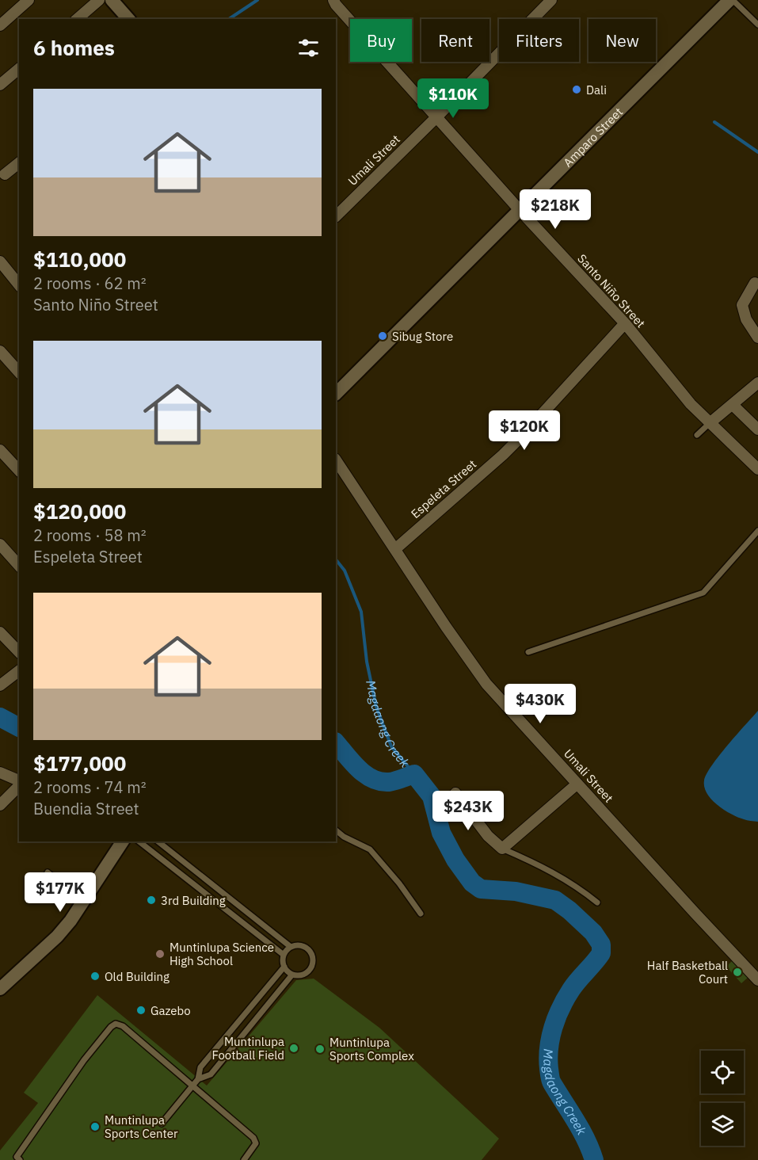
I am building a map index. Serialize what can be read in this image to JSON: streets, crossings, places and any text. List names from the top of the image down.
{
  "streets": {
    "street": [
      "Amparo Street",
      "Umali Street",
      "Santo Niño Street",
      "Espeleta Street"
    ]
  },
  "crossings": [
    ["Amparo Street", "Santo Niño Street"],
    ["Umali Street", "Santo Niño Street"],
    ["Umali Street", "Espeleta Street"],
    ["Santo Niño Street", "Espeleta Street"]
  ],
  "water": ["Magdaong Creek"],
  "places": [
    "Dali",
    "Sibug Store",
    "3rd Building",
    "Muntinlupa Science High School",
    "Half Basketball Court",
    "Old Building",
    "Gazebo",
    "Muntinlupa Football Field",
    "Muntinlupa Sports Complex",
    "Muntinlupa Sports Center"
  ],
  "page": {
    "chip": [
      "Buy",
      "Rent",
      "Filters",
      "New"
    ],
    "heading": "6 homes",
    "list": [
      {
        "name": "$110,000",
        "note": "2 rooms · 62 m² · Santo Niño Street"
      },
      {
        "name": "$120,000",
        "note": "2 rooms · 58 m² · Espeleta Street"
      },
      {
        "name": "$177,000",
        "note": "2 rooms · 74 m² · Buendia Street"
      }
    ],
    "price": [
      "$110K",
      "$218K",
      "$120K",
      "$430K",
      "$243K",
      "$177K"
    ]
  }
}
